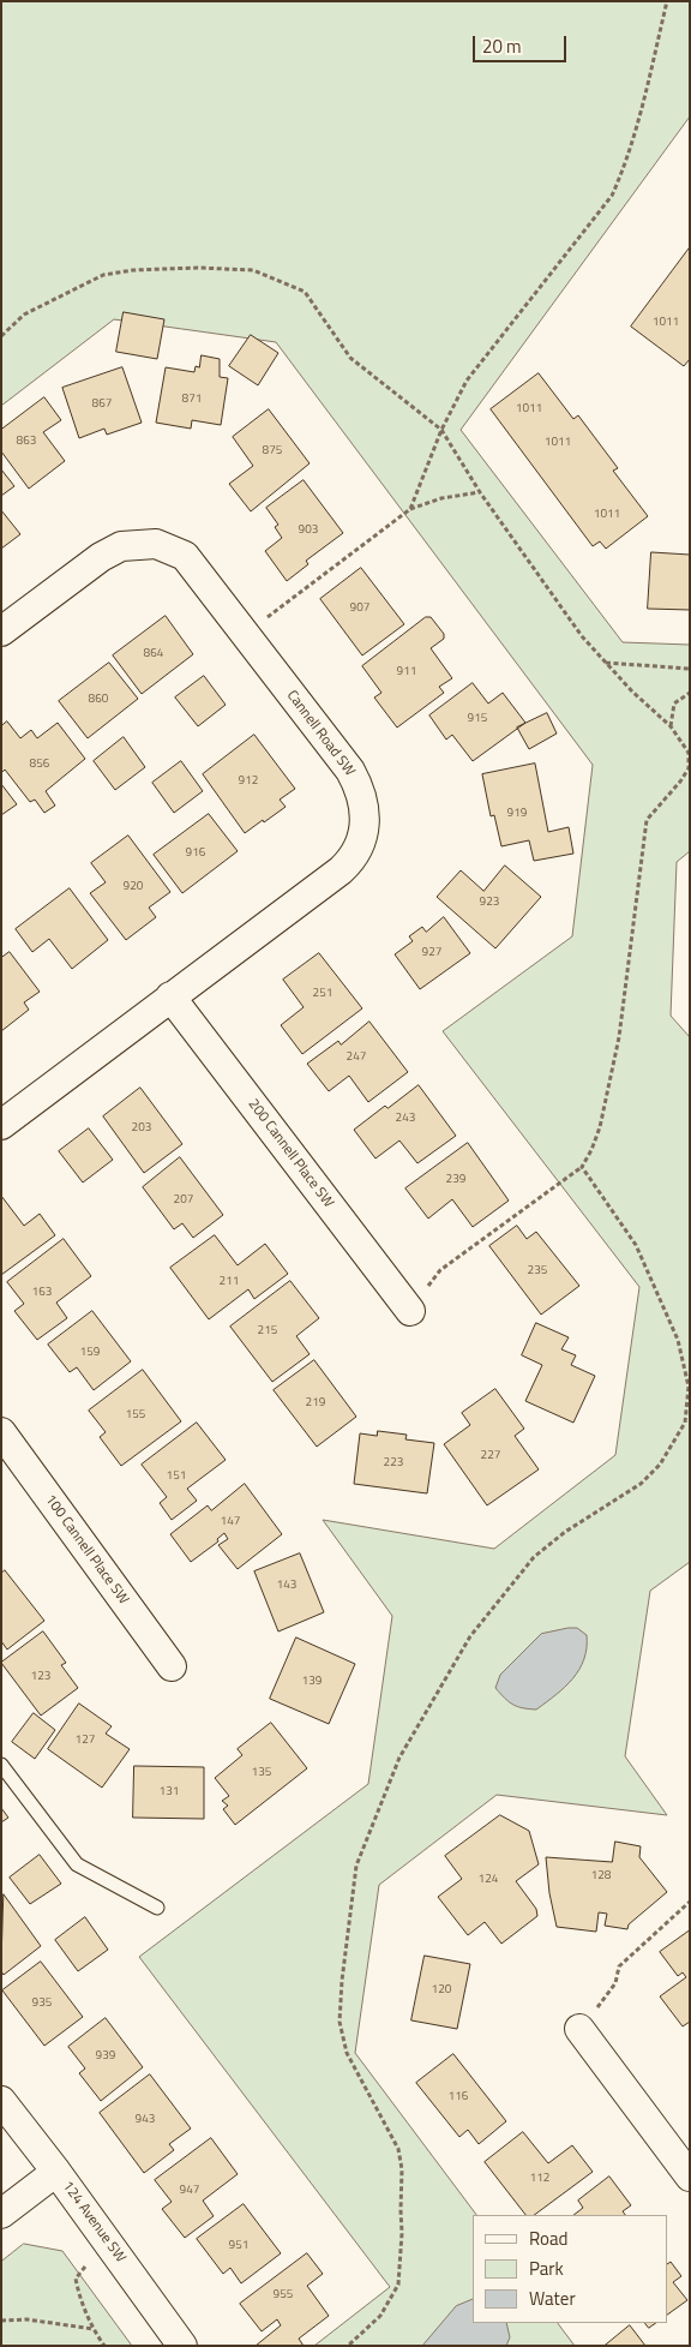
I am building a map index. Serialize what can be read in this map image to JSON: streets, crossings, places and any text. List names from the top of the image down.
{
  "streets": {
    "street": [
      "Cannell Road SW",
      "200 Cannell Place SW",
      "100 Cannell Place SW",
      "124 Avenue SW"
    ]
  },
  "crossings": [
    ["Cannell Road SW", "200 Cannell Place SW"]
  ],
  "house_numbers": [
    "1011",
    "871",
    "867",
    "1011",
    "863",
    "1011",
    "875",
    "1011",
    "903",
    "907",
    "864",
    "911",
    "860",
    "915",
    "856",
    "912",
    "919",
    "916",
    "920",
    "923",
    "927",
    "251",
    "247",
    "243",
    "203",
    "239",
    "207",
    "235",
    "211",
    "163",
    "215",
    "159",
    "219",
    "155",
    "227",
    "223",
    "151",
    "147",
    "143",
    "123",
    "139",
    "127",
    "135",
    "131",
    "128",
    "124",
    "120",
    "935",
    "939",
    "116",
    "943",
    "112",
    "947",
    "951",
    "955"
  ],
  "legend": ["Road", "Park", "Water"],
  "scale_bar": "20 m"
}
